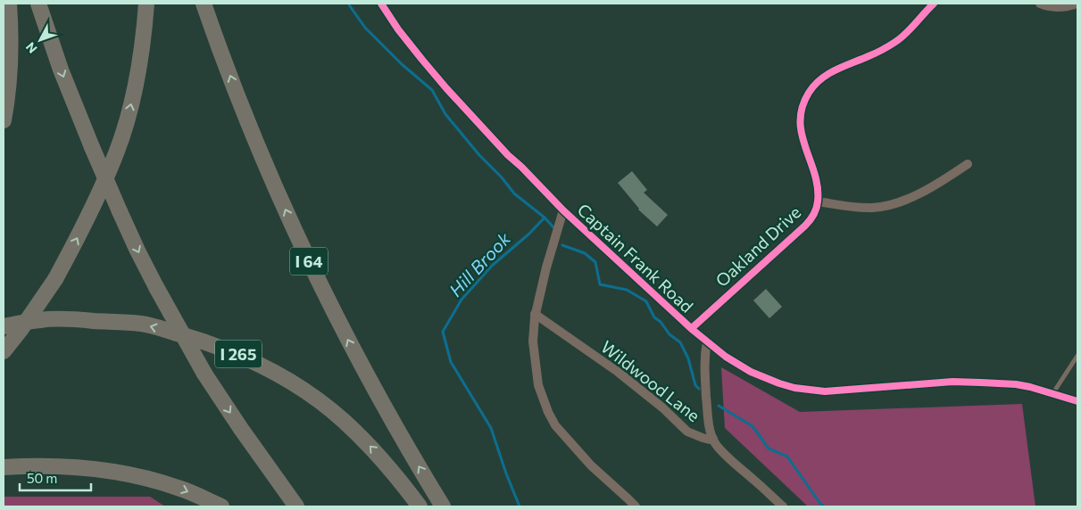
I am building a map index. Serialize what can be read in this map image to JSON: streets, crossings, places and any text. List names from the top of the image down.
{
  "streets": {
    "highway": ["I 64", "I 265"],
    "street": ["Oakland Drive", "Captain Frank Road", "Wildwood Lane"]
  },
  "crossings": [
    ["Oakland Drive", "Captain Frank Road"]
  ],
  "water": ["Hill Brook"],
  "scale_bar": "50 m",
  "north": "bottom left"
}
